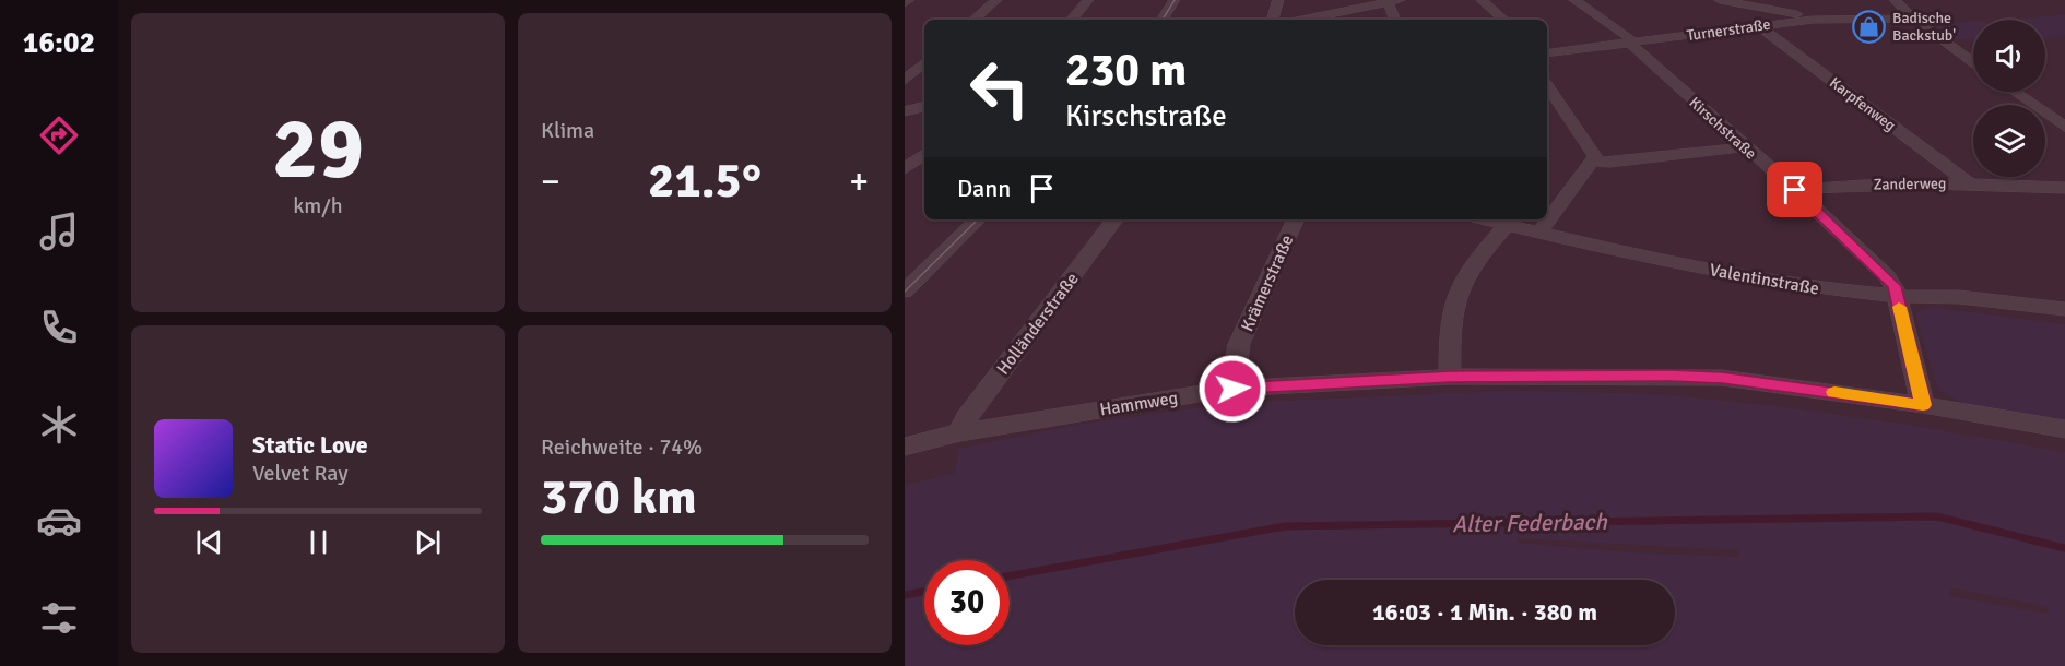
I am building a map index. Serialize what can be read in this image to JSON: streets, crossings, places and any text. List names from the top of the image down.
{
  "streets": {
    "street": [
      "Turnerstraße",
      "Karpfenweg",
      "Kirschstraße",
      "Zanderweg",
      "Valentinstraße",
      "Krämerstraße",
      "Holländerstraße",
      "Hammweg"
    ]
  },
  "crossings": [
    ["Turnerstraße", "Karpfenweg"],
    ["Turnerstraße", "Kirschstraße"],
    ["Karpfenweg", "Zanderweg"],
    ["Kirschstraße", "Zanderweg"],
    ["Kirschstraße", "Valentinstraße"],
    ["Kirschstraße", "Hammweg"],
    ["Krämerstraße", "Hammweg"],
    ["Holländerstraße", "Hammweg"]
  ],
  "water": ["Alter Federbach"],
  "places": {
    "shop": ["Badische Backstub'"]
  },
  "page": {
    "tabs": "16:02",
    "tile": [
      ["29", "km/h"],
      "Klima",
      ["Reichweite · 74%", "370 km"]
    ],
    "turn": ["230 m", "Kirschstraße"],
    "heat": ["−", "21.5°", "+"],
    "then": "Dann",
    "song": ["Static Love", "Velvet Ray"],
    "limit": "30",
    "trip": "16:03 · 1 Min. · 380 m"
  }
}
